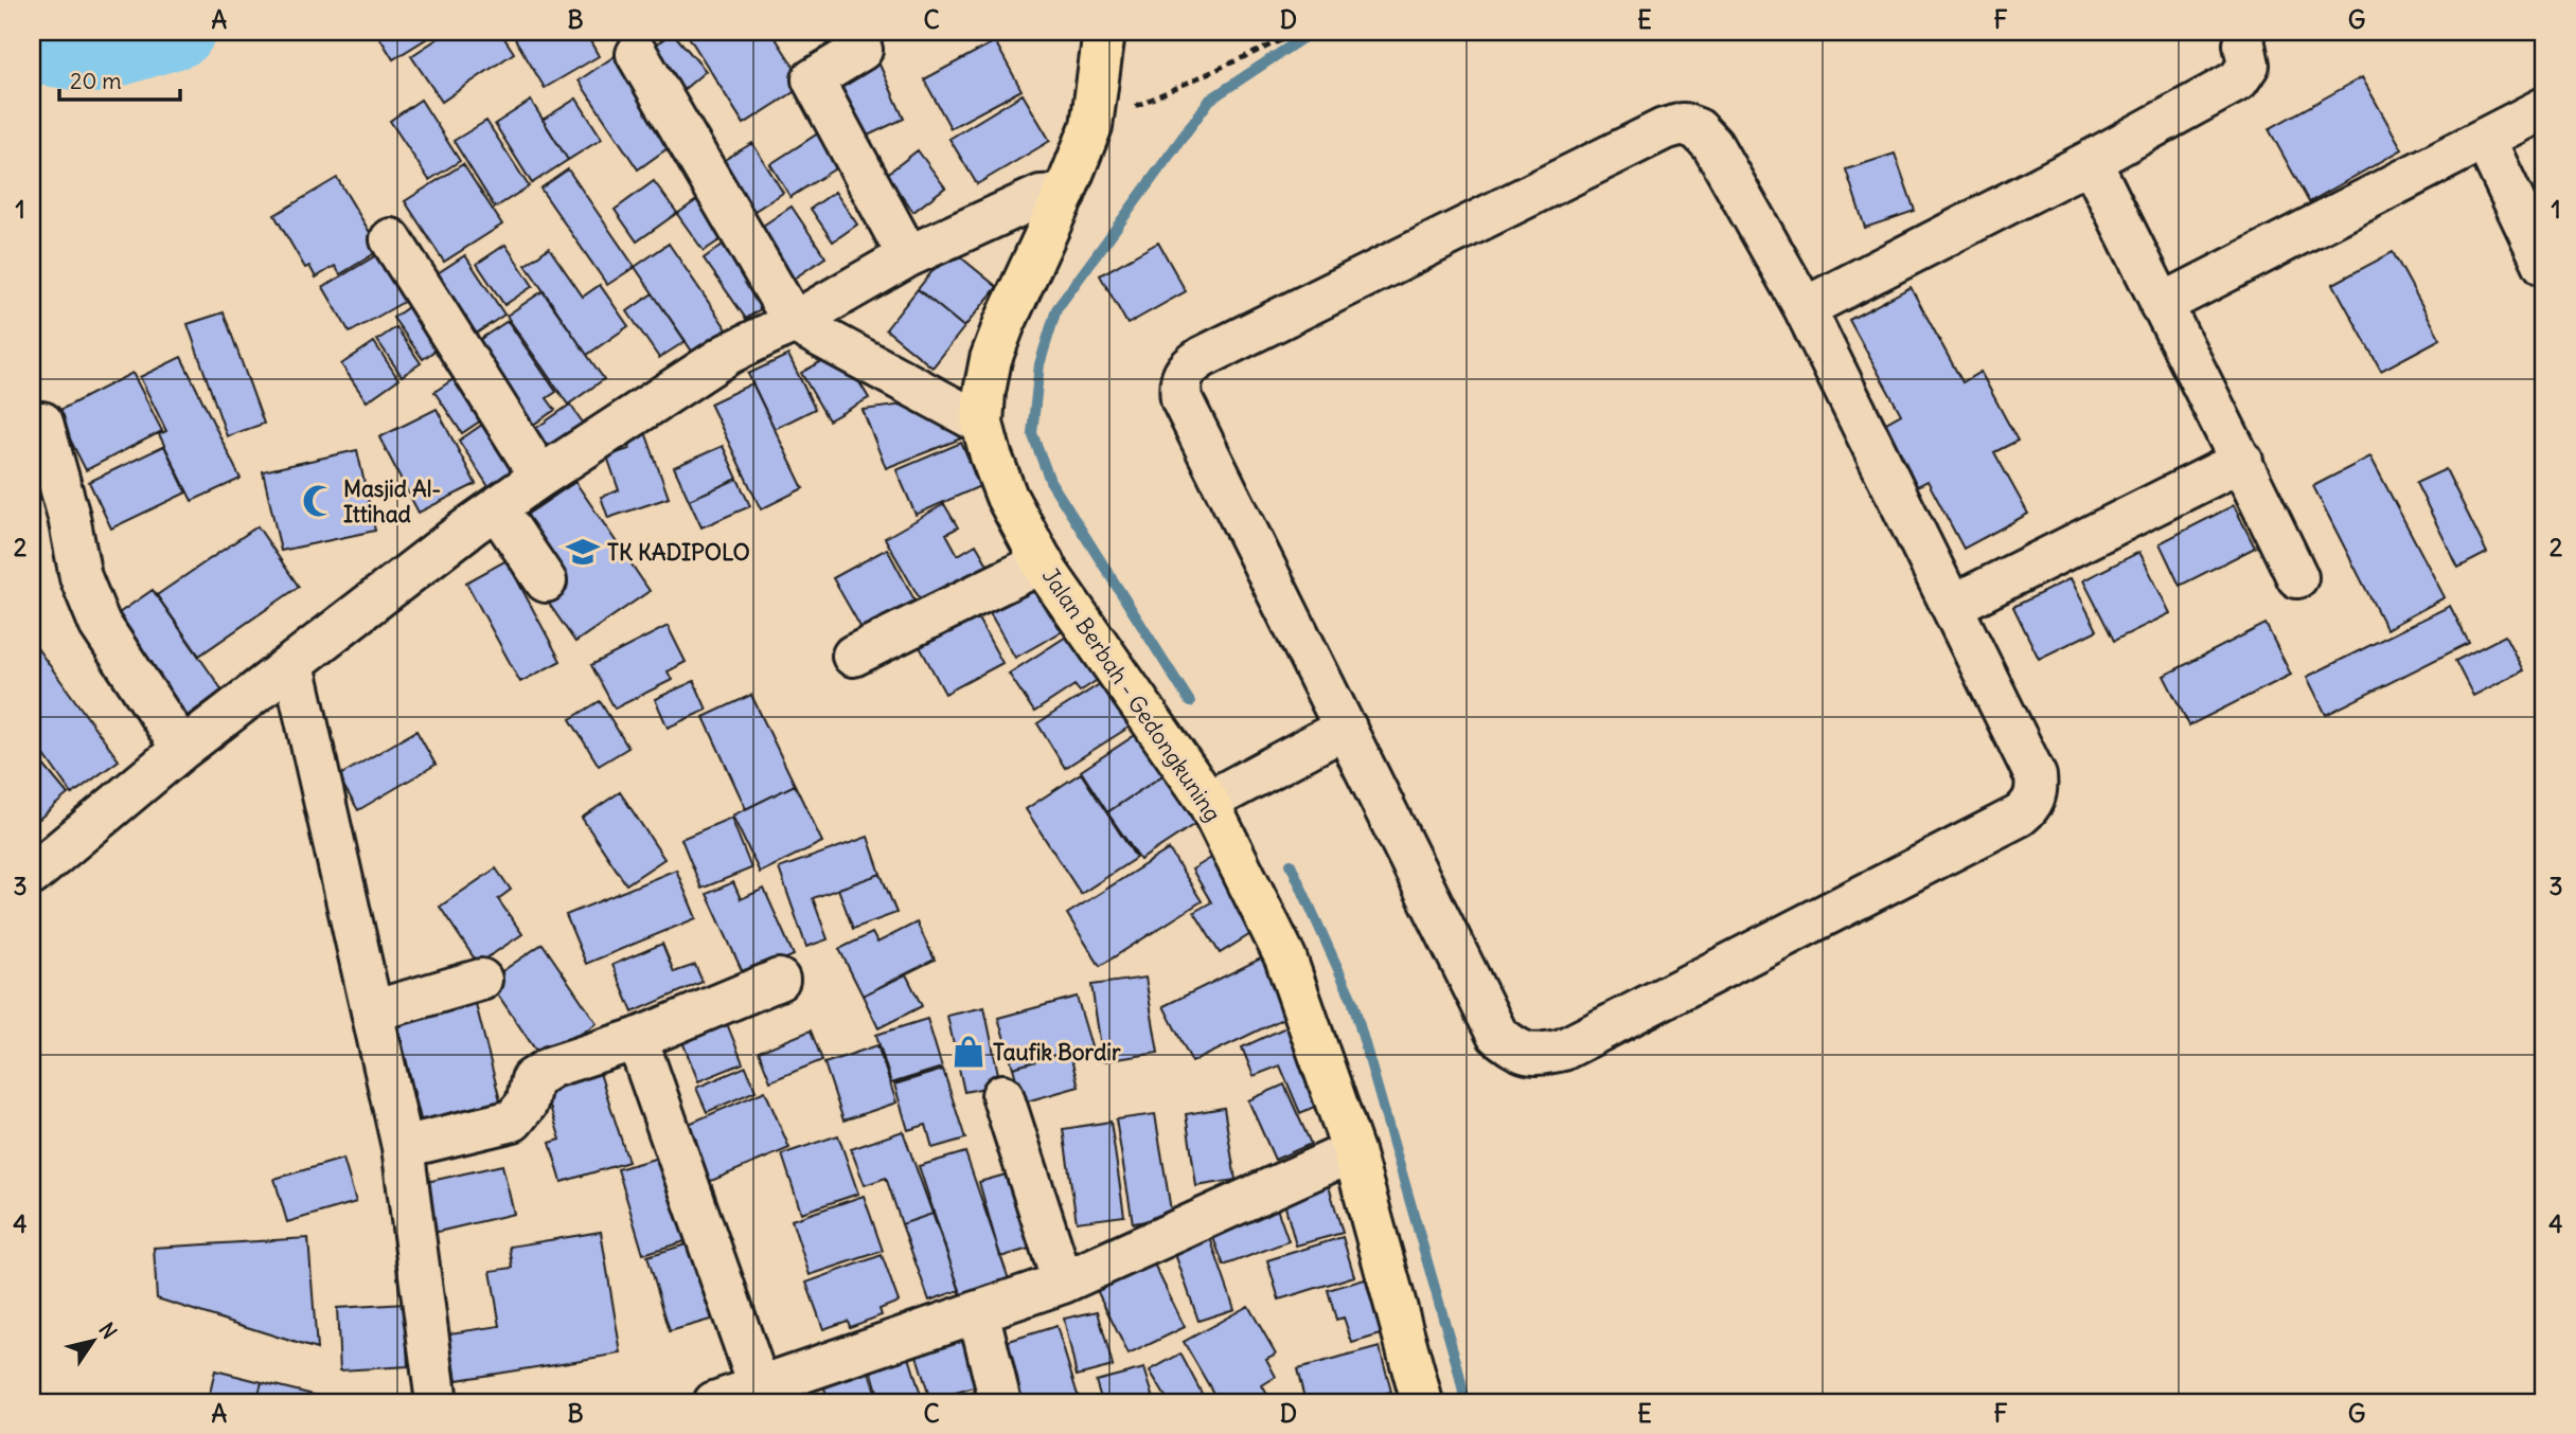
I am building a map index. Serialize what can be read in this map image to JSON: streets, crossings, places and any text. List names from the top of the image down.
{
  "streets": {
    "main road": ["Jalan Berbah - Gedongkuning"]
  },
  "places": {
    "mosque": ["Masjid Al- Ittihad"],
    "school or university": ["TK KADIPOLO"],
    "shop": ["Taufik Bordir"]
  },
  "scale_bar": "20 m",
  "north": "top right",
  "grid": {
    "columns": [
      "A",
      "B",
      "C",
      "D",
      "E",
      "F",
      "G"
    ],
    "rows": [
      "1",
      "2",
      "3",
      "4"
    ]
  }
}
